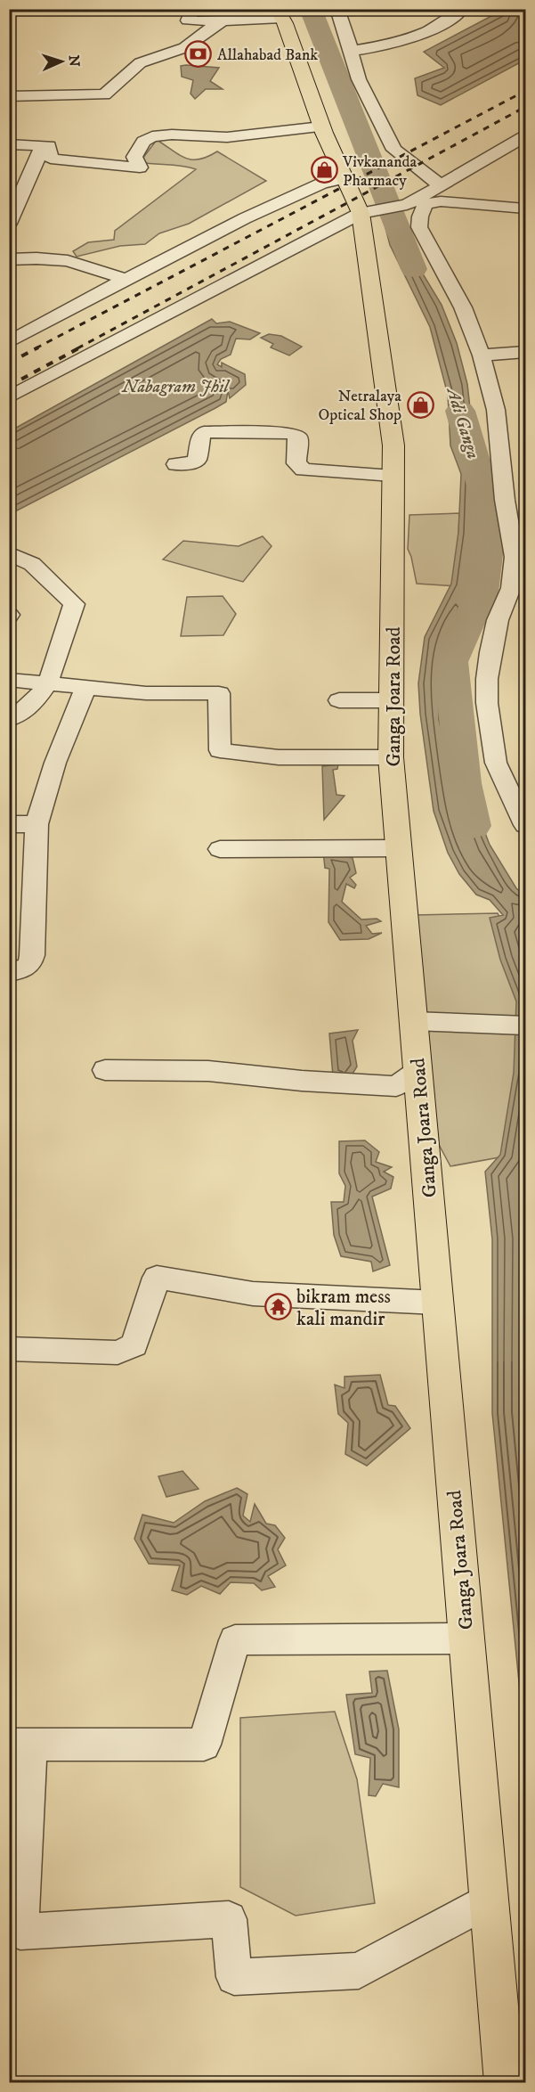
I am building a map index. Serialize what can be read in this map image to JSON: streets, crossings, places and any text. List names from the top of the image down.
{
  "streets": {
    "main road": ["Ganga Joara Road"]
  },
  "water": ["Nabagram Jhil", "Adi Ganga"],
  "places": {
    "bank": ["Allahabad Bank"],
    "shop": ["Vivkananda Pharmacy", "Netralaya Optical Shop"],
    "temple": ["bikram mess kali mandir"]
  },
  "north": "right"
}
